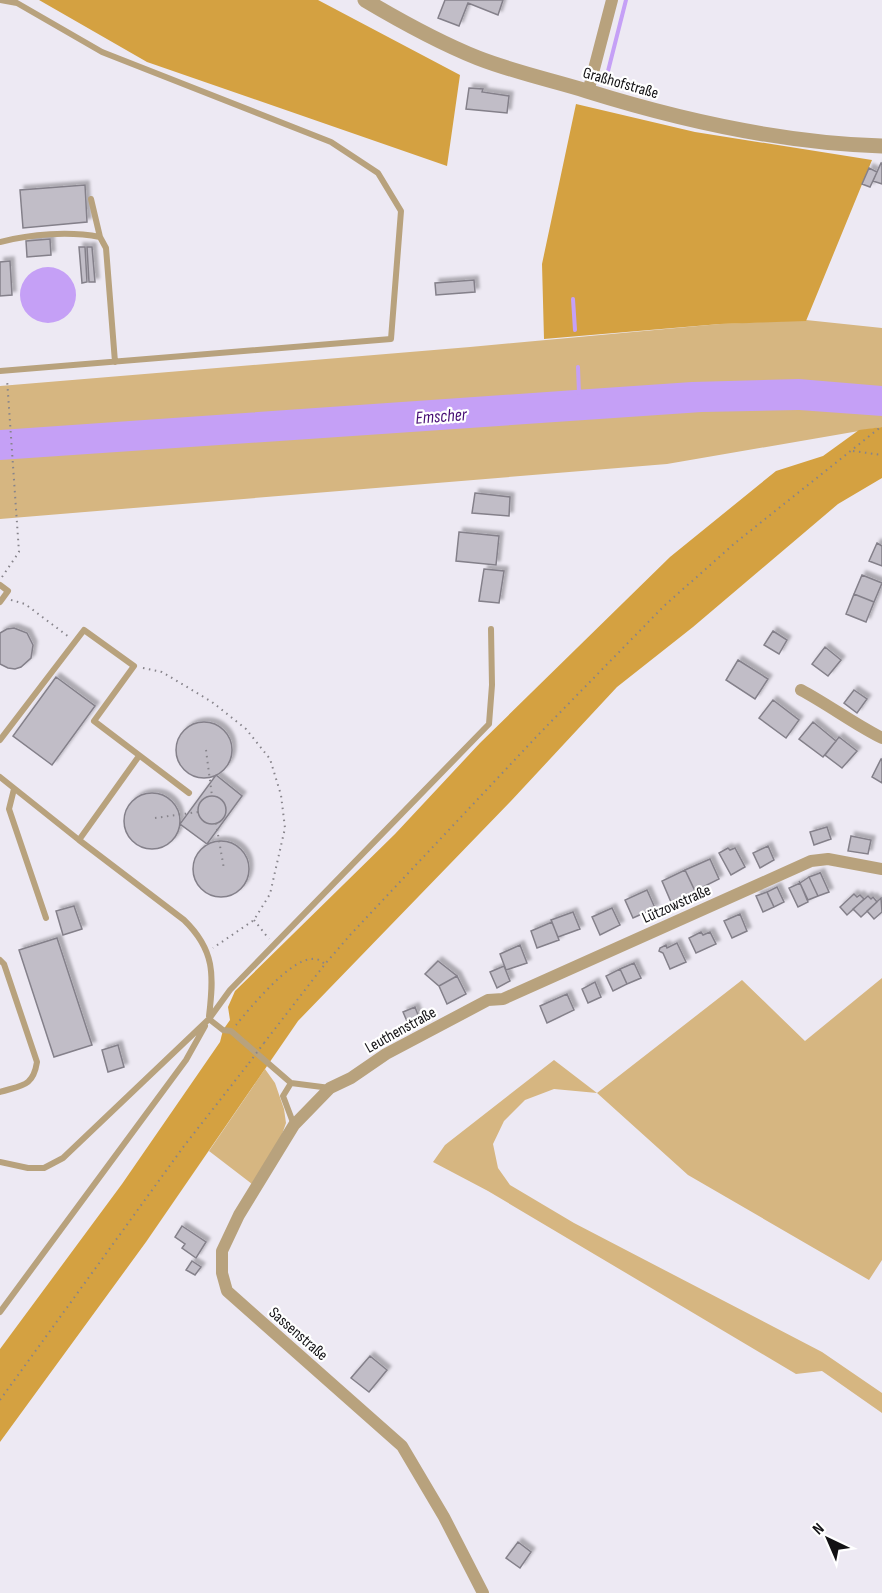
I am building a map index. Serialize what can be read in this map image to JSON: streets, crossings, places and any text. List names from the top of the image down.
{
  "streets": {
    "street": [
      "Graßhofstraße",
      "Lützowstraße",
      "Leuthenstraße",
      "Sassenstraße"
    ]
  },
  "crossings": [
    ["Lützowstraße", "Leuthenstraße"],
    ["Leuthenstraße", "Sassenstraße"]
  ],
  "water": ["Emscher"],
  "north": "top left"
}
